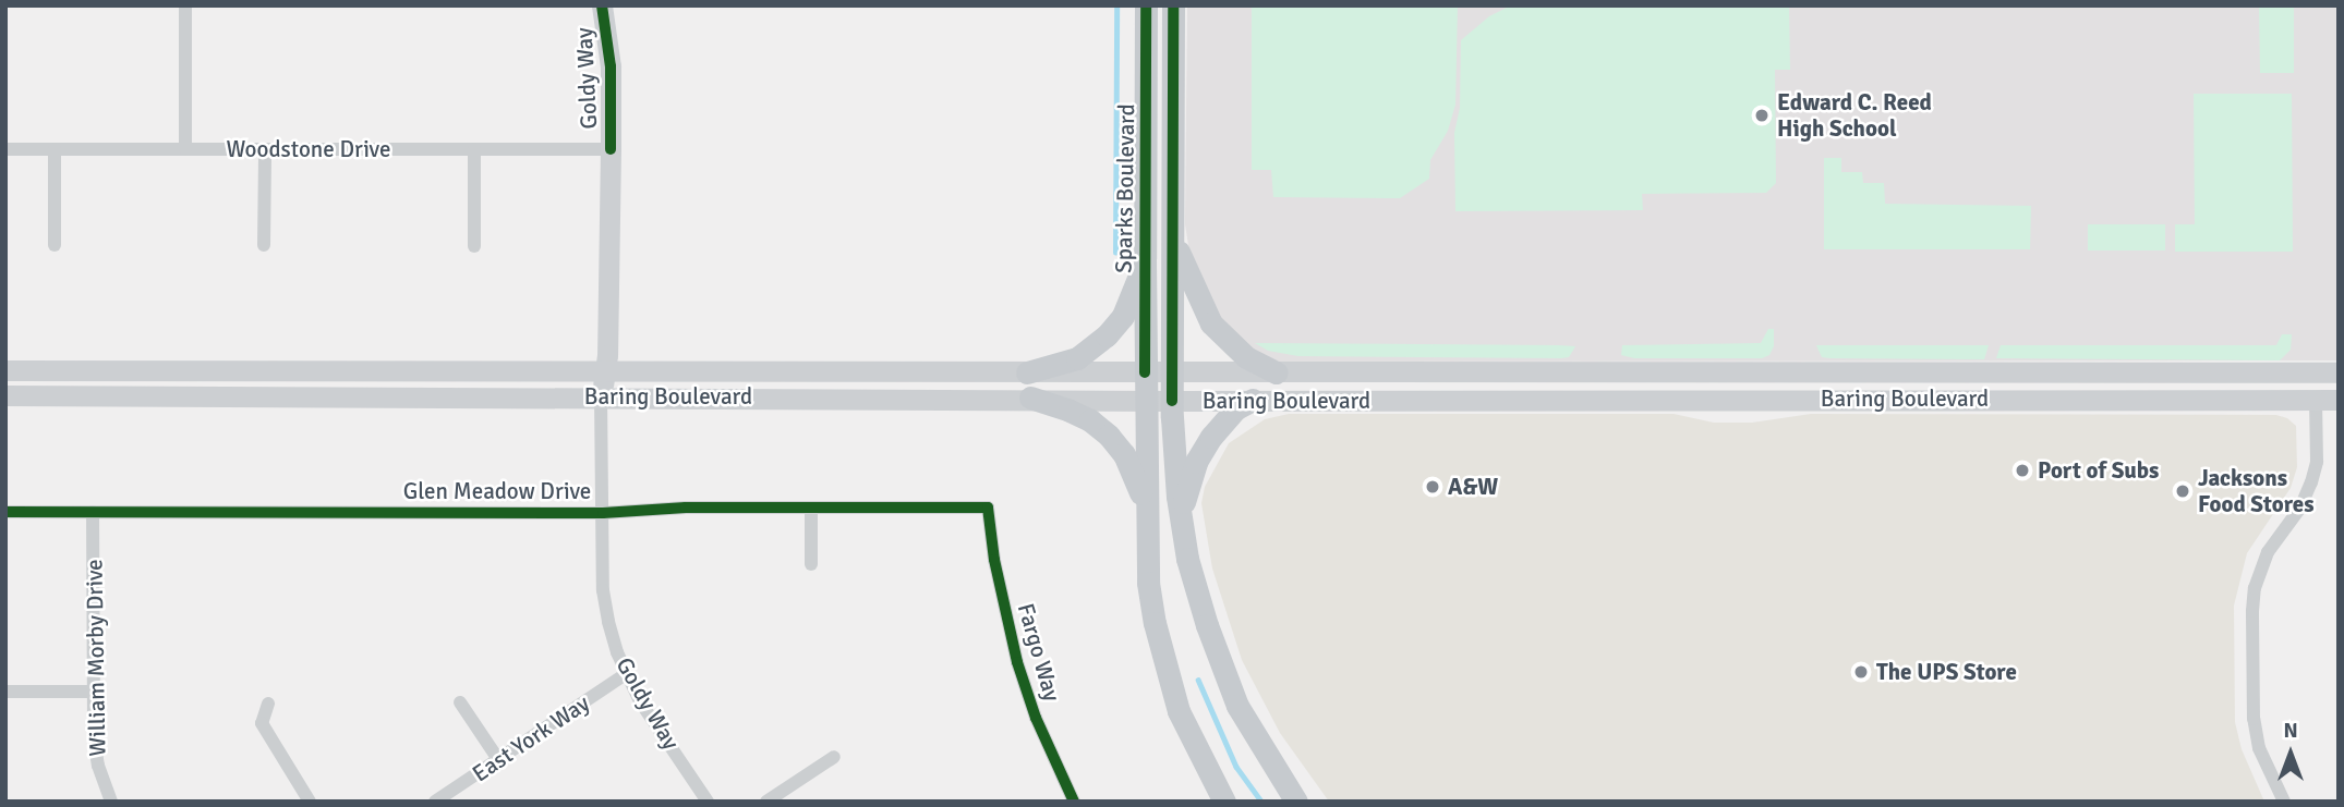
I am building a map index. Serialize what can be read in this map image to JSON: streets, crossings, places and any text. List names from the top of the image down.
{
  "streets": {
    "main road": ["Goldy Way", "Sparks Boulevard", "Baring Boulevard"],
    "street": [
      "Woodstone Drive",
      "Glen Meadow Drive",
      "Fargo Way",
      "William Morby Drive",
      "East York Way"
    ]
  },
  "crossings": [
    ["Goldy Way", "Woodstone Drive"],
    ["Goldy Way", "Baring Boulevard"],
    ["Goldy Way", "Glen Meadow Drive"],
    ["Goldy Way", "East York Way"],
    ["Sparks Boulevard", "Baring Boulevard"],
    ["Glen Meadow Drive", "Fargo Way"],
    ["Glen Meadow Drive", "William Morby Drive"]
  ],
  "places": [
    "Edward C. Reed High School",
    "Port of Subs",
    "A&W",
    "Jacksons Food Stores",
    "The UPS Store"
  ],
  "north": "top"
}
